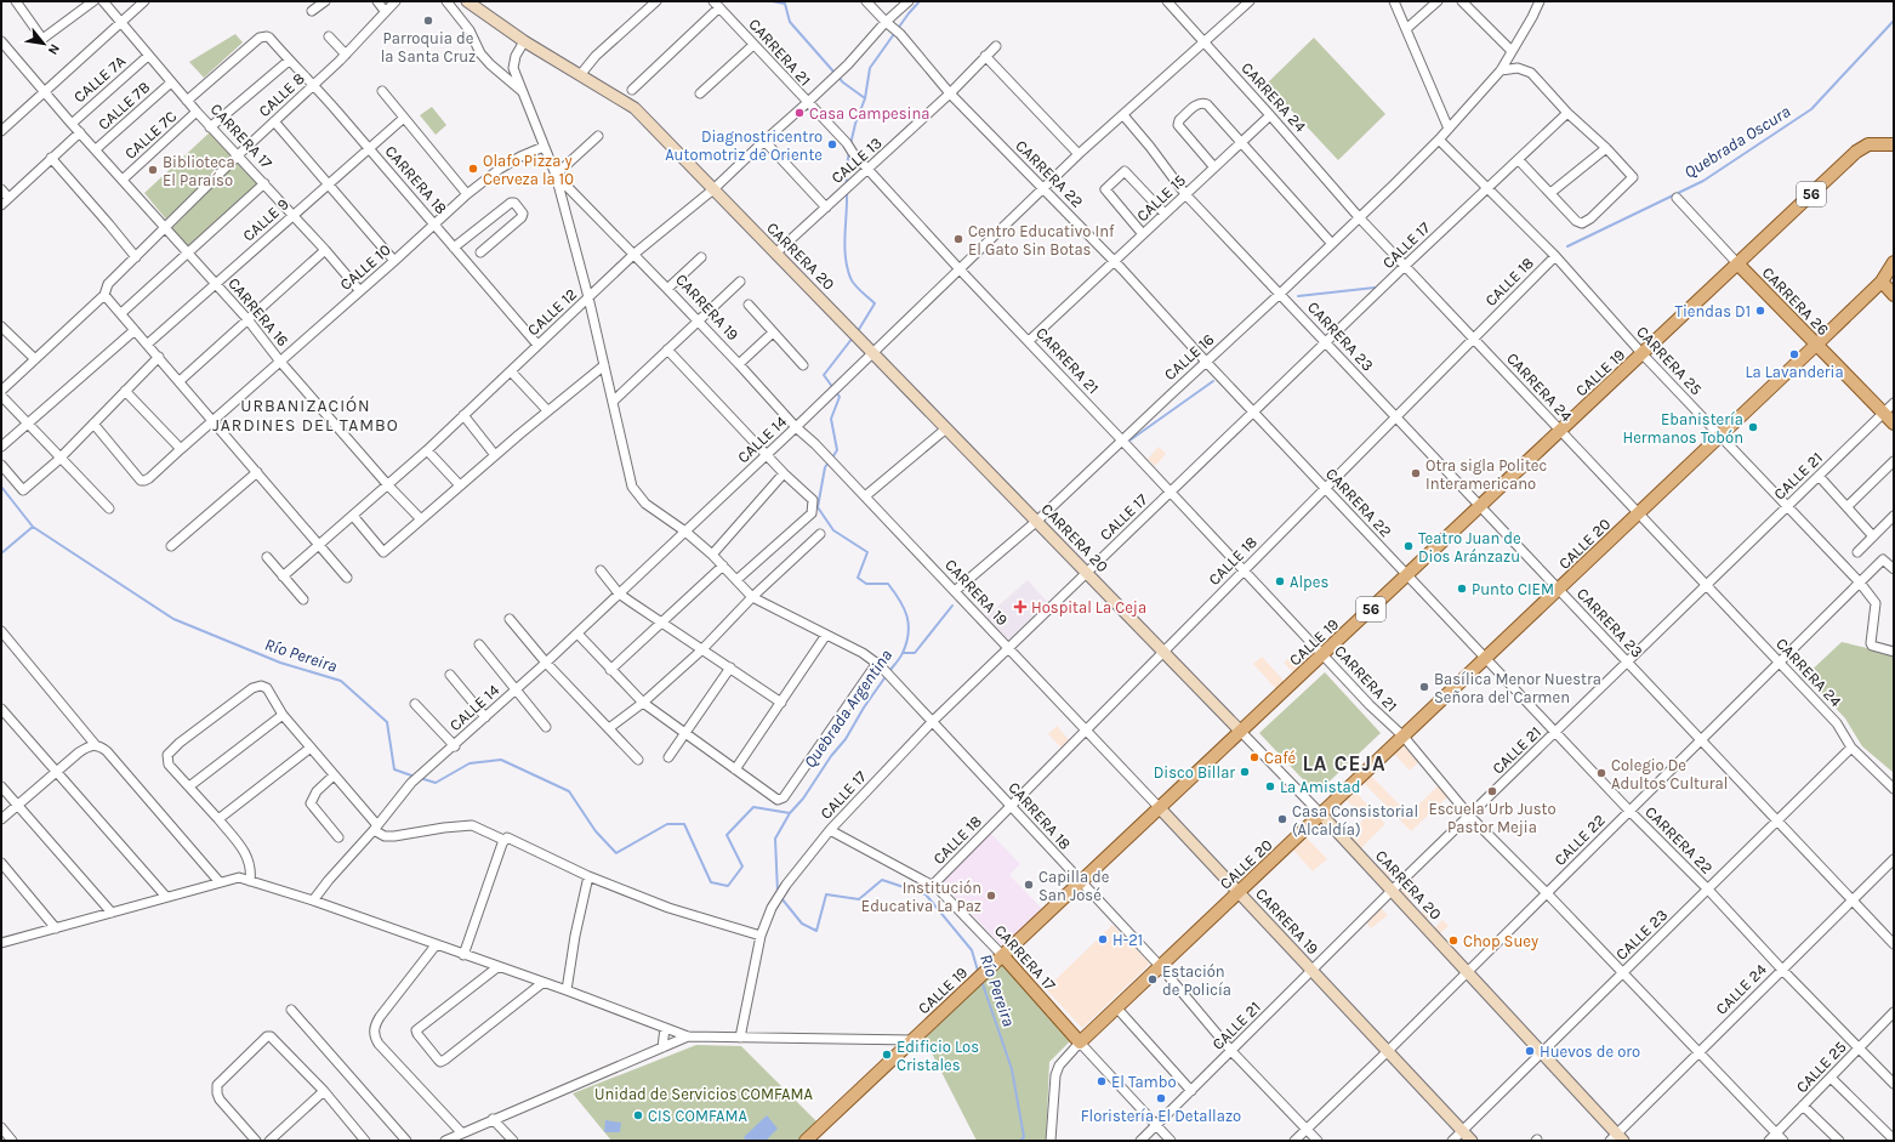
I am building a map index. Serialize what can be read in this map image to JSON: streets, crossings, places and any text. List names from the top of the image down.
{
  "streets": {
    "main road": [
      "CARRERA 17",
      "56",
      "CARRERA 20",
      "CARRERA 26",
      "CARRERA 19",
      "CALLE 19",
      "CALLE 20"
    ],
    "street": [
      "CARRERA 21",
      "CALLE 7A",
      "CALLE 8",
      "CARRERA 24",
      "CALLE 7B",
      "CALLE 7C",
      "CALLE 13",
      "CARRERA 22",
      "CARRERA 18",
      "CALLE 15",
      "CALLE 9",
      "CALLE 17",
      "CALLE 10",
      "CALLE 18",
      "CARRERA 16",
      "CALLE 12",
      "CARRERA 23",
      "CALLE 16",
      "CARRERA 25",
      "CALLE 14",
      "CALLE 21",
      "CALLE 22",
      "CALLE 23",
      "CALLE 24",
      "CALLE 25"
    ]
  },
  "crossings": [
    ["CARRERA 21", "CALLE 13"],
    ["CARRERA 21", "CALLE 15"],
    ["CARRERA 21", "CALLE 17"],
    ["CARRERA 21", "CALLE 18"],
    ["CARRERA 21", "CALLE 12"],
    ["CARRERA 21", "CALLE 16"],
    ["CARRERA 21", "CALLE 19"],
    ["CARRERA 21", "CALLE 14"],
    ["CARRERA 21", "CALLE 21"],
    ["CARRERA 21", "CALLE 20"],
    ["CARRERA 21", "CALLE 22"],
    ["CARRERA 21", "CALLE 23"],
    ["CARRERA 21", "CALLE 24"],
    ["CARRERA 21", "CALLE 25"],
    ["CALLE 7A", "CARRERA 17"],
    ["CALLE 7A", "CARRERA 16"],
    ["CALLE 8", "CARRERA 17"],
    ["CALLE 8", "CARRERA 18"],
    ["CALLE 8", "CARRERA 16"],
    ["CARRERA 24", "CALLE 15"],
    ["CARRERA 24", "CALLE 17"],
    ["CARRERA 24", "CALLE 18"],
    ["CARRERA 24", "CALLE 16"],
    ["CARRERA 24", "CALLE 19"],
    ["CARRERA 24", "CALLE 14"],
    ["CARRERA 24", "CALLE 21"],
    ["CARRERA 24", "CALLE 20"],
    ["CARRERA 24", "CALLE 22"],
    ["CARRERA 24", "CALLE 23"],
    ["CALLE 7B", "CARRERA 17"],
    ["CALLE 7B", "CARRERA 16"],
    ["CALLE 7C", "CARRERA 17"],
    ["CALLE 7C", "CARRERA 16"],
    ["CARRERA 17", "CARRERA 18"],
    ["CARRERA 17", "CALLE 9"],
    ["CARRERA 17", "CALLE 17"],
    ["CARRERA 17", "CALLE 10"],
    ["CARRERA 17", "CALLE 18"],
    ["CARRERA 17", "CALLE 19"],
    ["CARRERA 17", "CALLE 21"],
    ["CARRERA 17", "CALLE 20"],
    ["CALLE 13", "CARRERA 22"],
    ["CALLE 13", "CARRERA 20"],
    ["CARRERA 22", "CALLE 15"],
    ["CARRERA 22", "CALLE 17"],
    ["CARRERA 22", "CALLE 18"],
    ["CARRERA 22", "CALLE 12"],
    ["CARRERA 22", "CALLE 16"],
    ["CARRERA 22", "CALLE 19"],
    ["CARRERA 22", "CALLE 14"],
    ["CARRERA 22", "CALLE 21"],
    ["CARRERA 22", "CALLE 20"],
    ["CARRERA 22", "CALLE 22"],
    ["CARRERA 22", "CALLE 23"],
    ["CARRERA 22", "CALLE 24"],
    ["CARRERA 22", "CALLE 25"],
    ["CARRERA 18", "CALLE 9"],
    ["CARRERA 18", "CALLE 17"],
    ["CARRERA 18", "CALLE 10"],
    ["CARRERA 18", "CALLE 18"],
    ["CARRERA 18", "CALLE 12"],
    ["CARRERA 18", "CALLE 19"],
    ["CARRERA 18", "CALLE 21"],
    ["CARRERA 18", "CALLE 20"],
    ["CARRERA 18", "CALLE 22"],
    ["CALLE 15", "CARRERA 23"],
    ["CALLE 9", "CARRERA 16"],
    ["CALLE 17", "CARRERA 20"],
    ["CALLE 17", "CARRERA 19"],
    ["CALLE 17", "CARRERA 23"],
    ["CALLE 17", "CARRERA 25"],
    ["CARRERA 20", "CALLE 18"],
    ["CARRERA 20", "CARRERA 19"],
    ["CARRERA 20", "CALLE 12"],
    ["CARRERA 20", "CALLE 16"],
    ["CARRERA 20", "CALLE 19"],
    ["CARRERA 20", "CALLE 14"],
    ["CARRERA 20", "CALLE 21"],
    ["CARRERA 20", "CALLE 20"],
    ["CARRERA 20", "CALLE 22"],
    ["CARRERA 20", "CALLE 23"],
    ["CARRERA 20", "CALLE 24"],
    ["CALLE 10", "CARRERA 19"],
    ["CALLE 10", "CARRERA 16"],
    ["CALLE 18", "CARRERA 19"],
    ["CALLE 18", "CARRERA 23"],
    ["CALLE 18", "CARRERA 25"],
    ["CARRERA 26", "CALLE 19"],
    ["CARRERA 26", "CALLE 21"],
    ["CARRERA 26", "CALLE 20"],
    ["CARRERA 19", "CALLE 12"],
    ["CARRERA 19", "CALLE 16"],
    ["CARRERA 19", "CALLE 19"],
    ["CARRERA 19", "CALLE 14"],
    ["CARRERA 19", "CALLE 21"],
    ["CARRERA 19", "CALLE 20"],
    ["CARRERA 19", "CALLE 22"],
    ["CARRERA 19", "CALLE 23"],
    ["CARRERA 16", "CALLE 12"],
    ["CARRERA 23", "CALLE 16"],
    ["CARRERA 23", "CALLE 19"],
    ["CARRERA 23", "CALLE 14"],
    ["CARRERA 23", "CALLE 21"],
    ["CARRERA 23", "CALLE 20"],
    ["CARRERA 23", "CALLE 22"],
    ["CARRERA 23", "CALLE 23"],
    ["CARRERA 23", "CALLE 24"],
    ["CALLE 16", "CARRERA 25"],
    ["CARRERA 25", "CALLE 19"],
    ["CARRERA 25", "CALLE 21"],
    ["CARRERA 25", "CALLE 20"],
    ["CARRERA 25", "CALLE 22"]
  ],
  "districts": ["URBANIZACIÓN JARDINES DEL TAMBO", "LA CEJA"],
  "water": ["Quebrada Oscura", "Río Pereira", "Quebrada Argentina"],
  "parks": ["Unidad de Servicios COMFAMA"],
  "places": {
    "other": [
      "Parroquia de la Santa Cruz",
      "Casa Campesina",
      "Diagnostricentro Automotriz de Oriente",
      "Olafo Pizza y Cerveza la 10",
      "Biblioteca El Paraíso",
      "Centro Educativo Inf El Gato Sin Botas",
      "Tiendas D1",
      "La Lavanderia",
      "Ebanistería Hermanos Tobón",
      "Otra sigla Politec Interamericano",
      "Teatro Juan de Dios Aránzazu",
      "Alpes",
      "Punto CIEM",
      "Basílica Menor Nuestra Señora del Carmen",
      "Café",
      "Disco Billar",
      "Colegio De Adultos Cultural",
      "La Amistad",
      "Escuela Urb Justo Pastor Mejia",
      "Casa Consistorial (Alcaldía)",
      "Capilla de San José",
      "Institución Educativa La Paz",
      "H-21",
      "Chop Suey",
      "Estación de Policía",
      "Huevos de oro",
      "Edificio Los Cristales",
      "El Tambo",
      "Floristería El Detallazo",
      "CIS COMFAMA"
    ],
    "health": ["Hospital La Ceja"]
  },
  "north": "bottom right"
}
